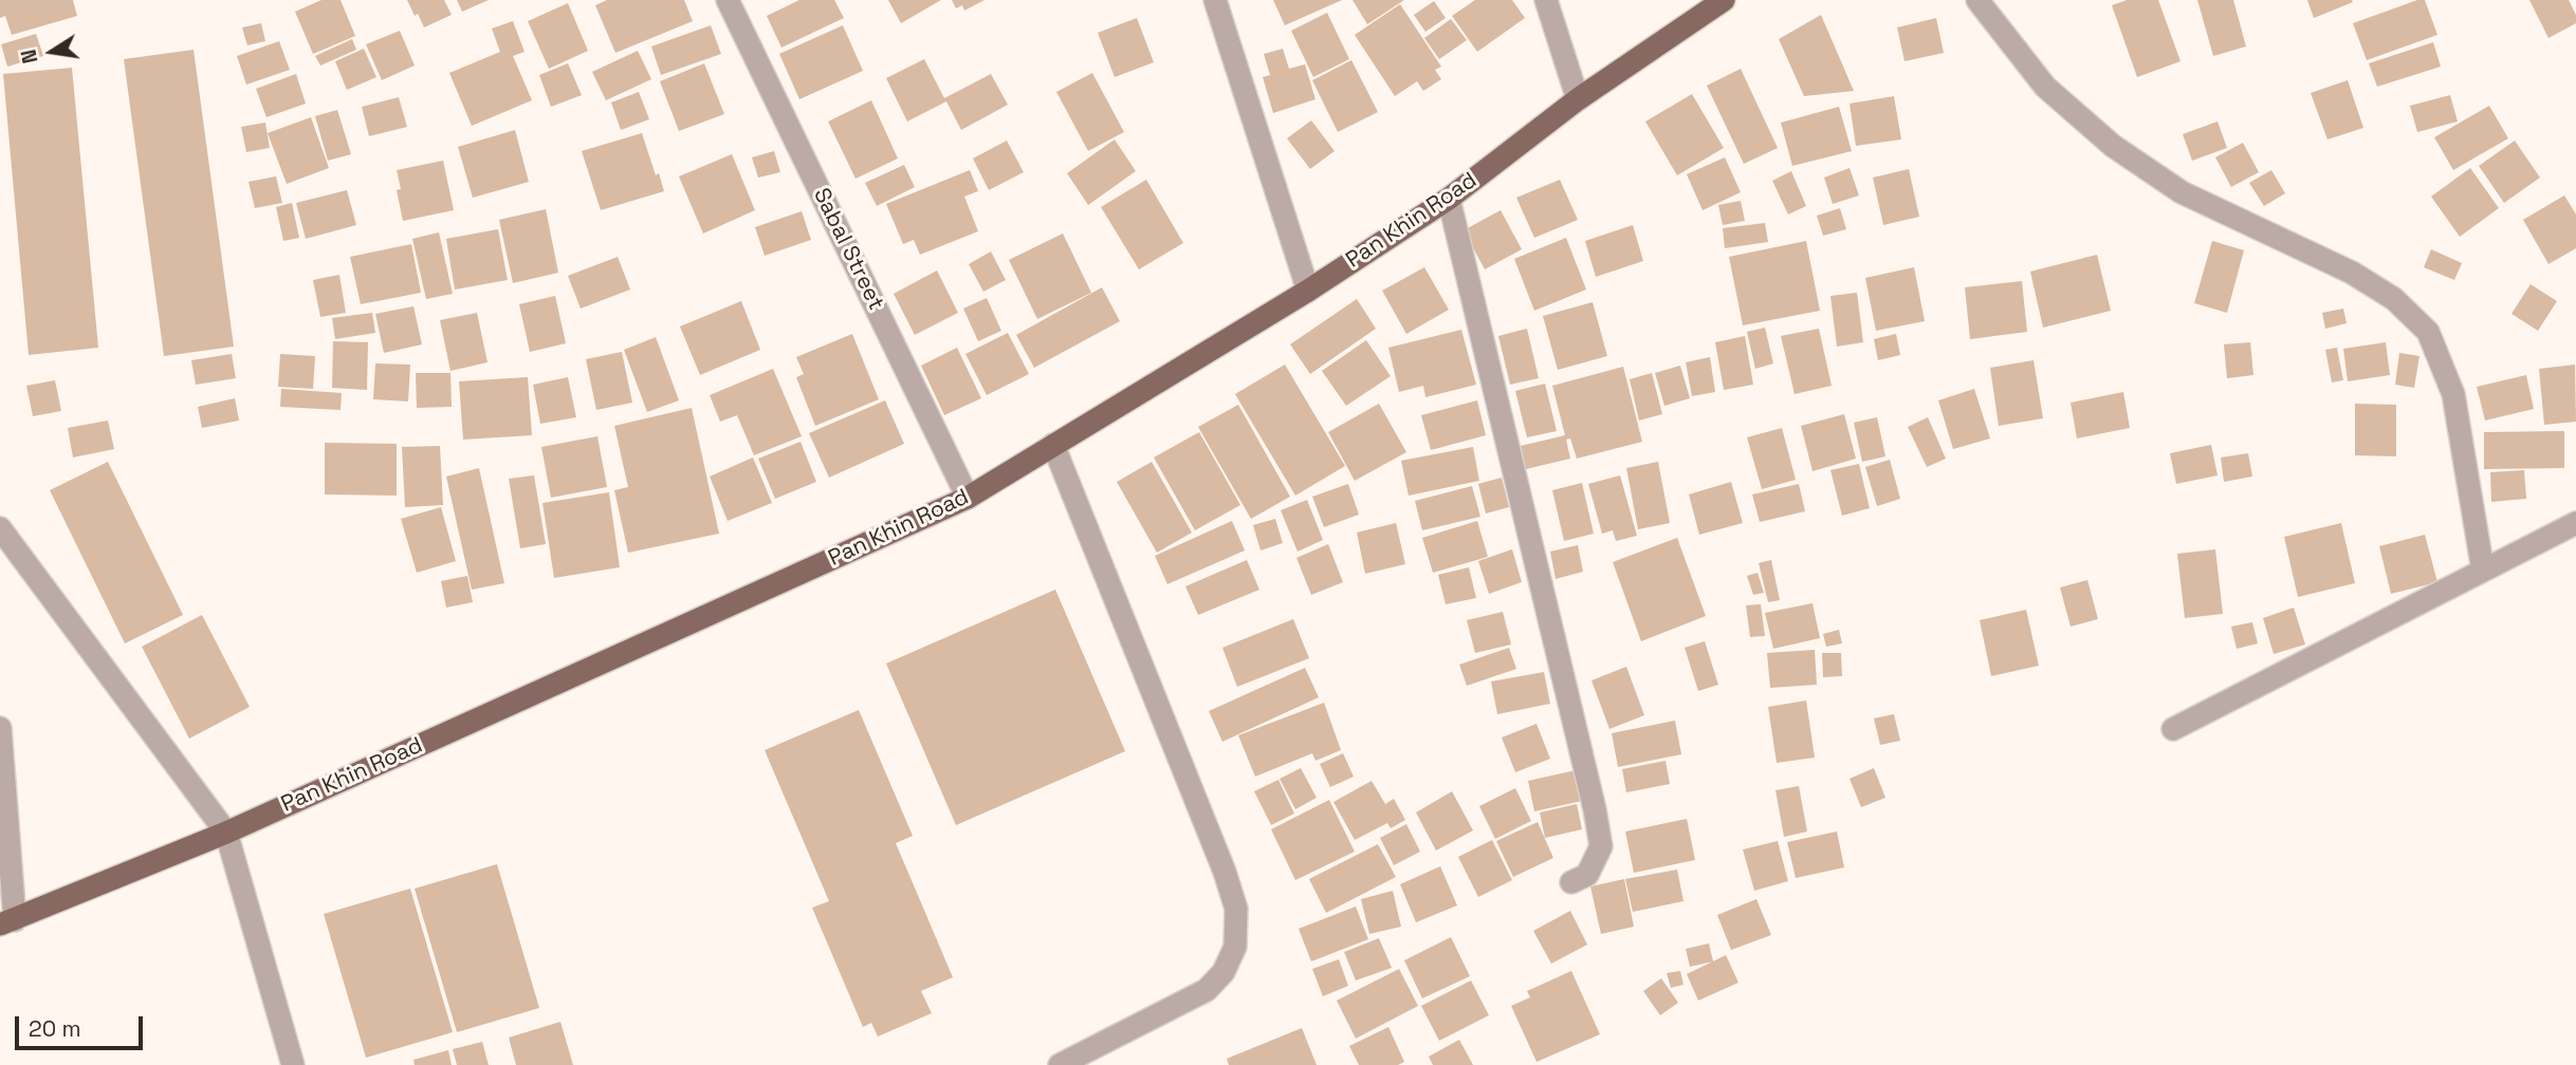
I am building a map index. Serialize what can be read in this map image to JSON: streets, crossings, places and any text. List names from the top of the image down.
{
  "streets": {
    "main road": ["Pan Khin Road"],
    "street": ["Sabal Street"]
  },
  "crossings": [
    ["Pan Khin Road", "Sabal Street"]
  ],
  "scale_bar": "20 m",
  "north": "left"
}
